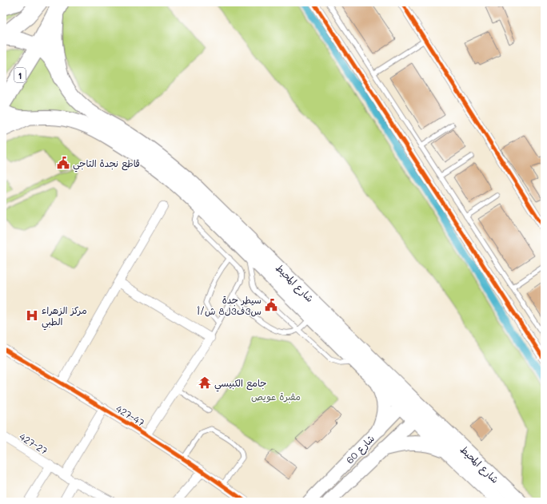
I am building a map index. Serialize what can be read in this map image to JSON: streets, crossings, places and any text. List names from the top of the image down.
{
  "streets": {
    "highway": ["1"],
    "main road": ["شارع المحيط"],
    "street": ["427-47", "427-27", "شارع 60"]
  },
  "crossings": [
    ["1", "شارع المحيط"],
    ["شارع المحيط", "شارع 60"]
  ],
  "parks": ["مقبرة عويص"],
  "places": {
    "public building": ["قاطع نجدة التاجي", "سيطر جدة س3ف3ل8 ش/أ"],
    "hospital": ["مركز الزهراء الطبي"],
    "temple": ["جامع الكبيسي"]
  }
}
